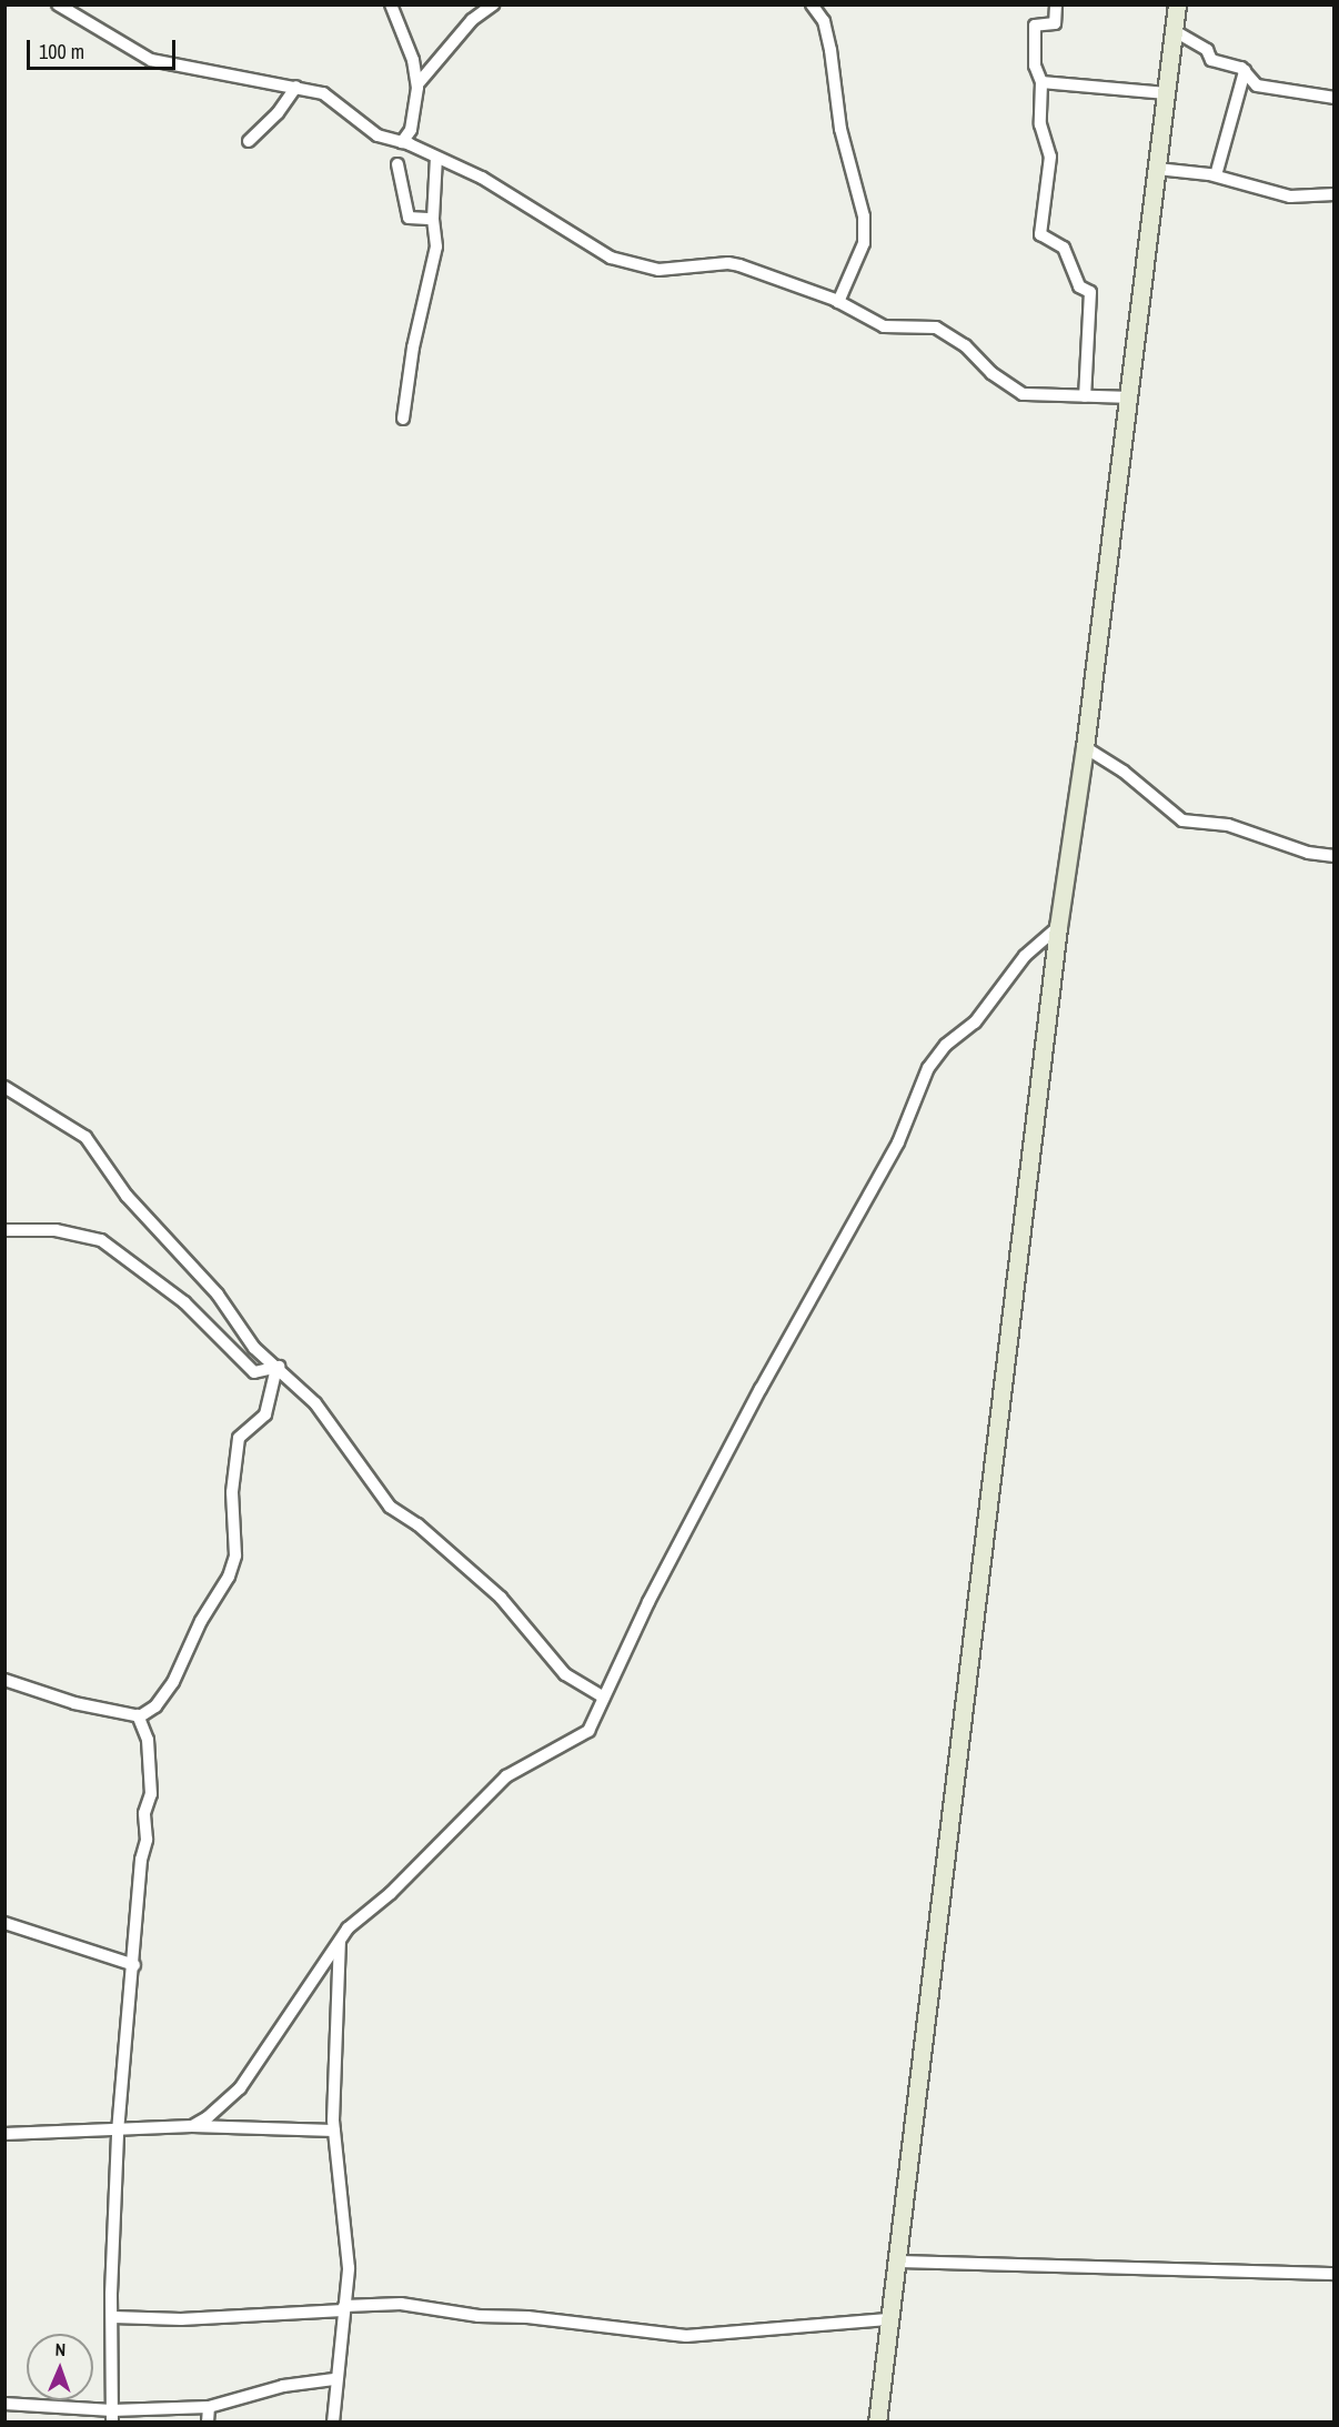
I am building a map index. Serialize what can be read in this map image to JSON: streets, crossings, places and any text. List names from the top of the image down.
{
  "scale_bar": "100 m",
  "north": "top"
}
